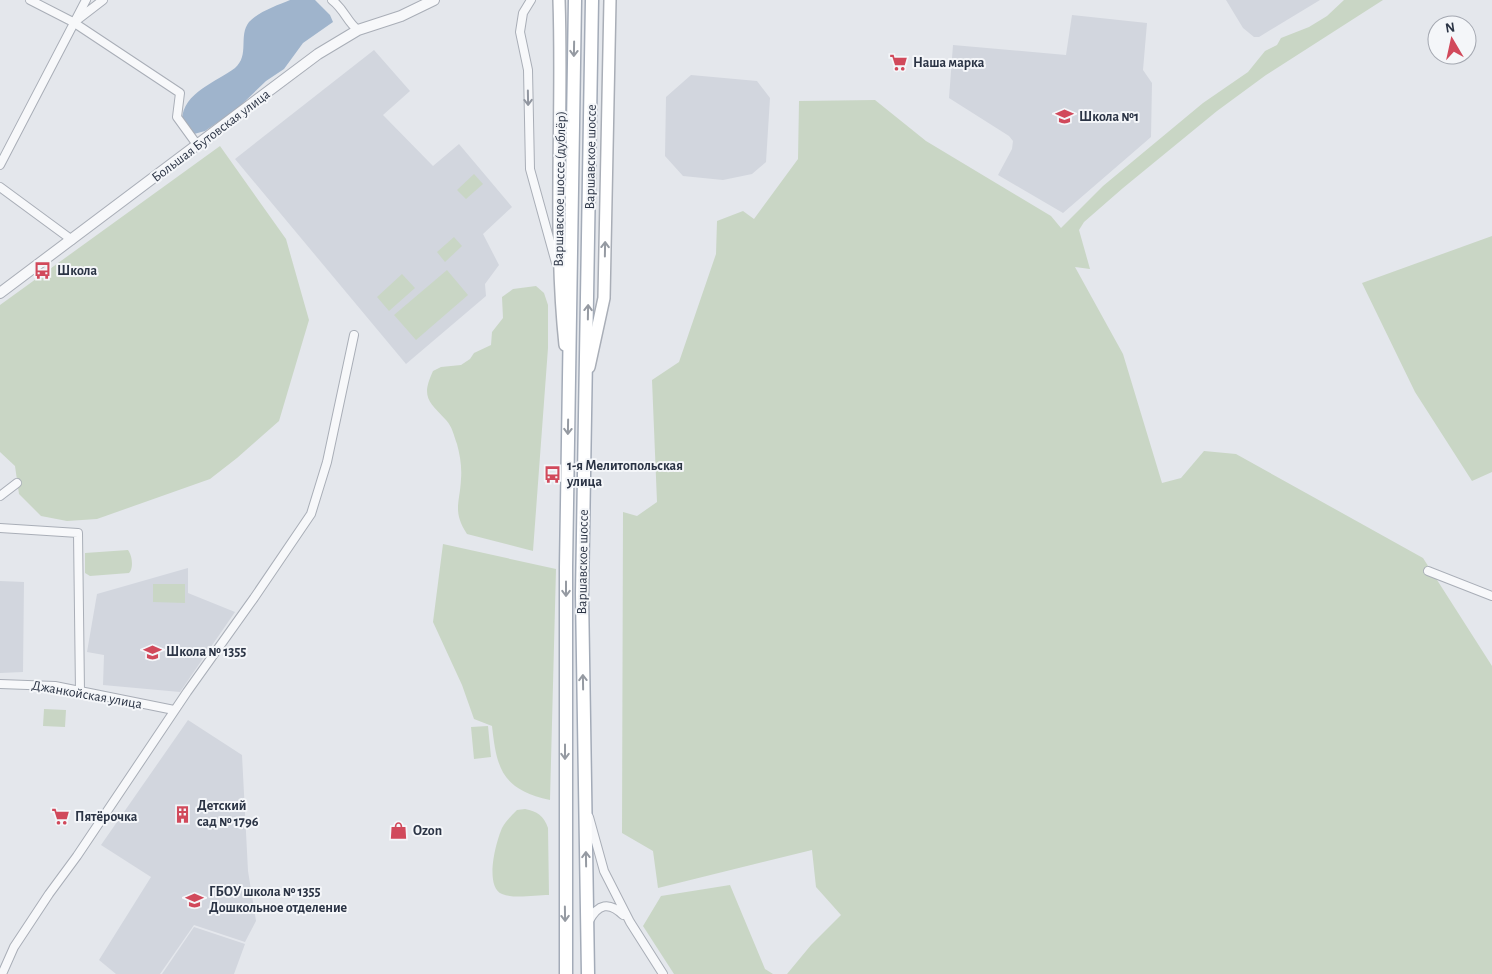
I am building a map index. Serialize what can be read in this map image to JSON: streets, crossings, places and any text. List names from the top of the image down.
{
  "streets": {
    "main road": ["Варшавское шоссе", "Варшавское шоссе (дублёр)"],
    "street": ["Большая Бутовская улица", "Джанкойская улица"]
  },
  "crossings": [
    ["Варшавское шоссе", "Варшавское шоссе (дублёр)"]
  ],
  "places": {
    "supermarket": ["Наша марка", "Пятёрочка"],
    "school or university": ["Школа №1", "Школа № 1355", "ГБОУ школа № 1355 Дошкольное отделение"],
    "bus stop": ["Школа", "1-я Мелитопольская улица"],
    "building": ["Детский сад № 1796"],
    "shop": ["Ozon"]
  },
  "north": "top"
}
